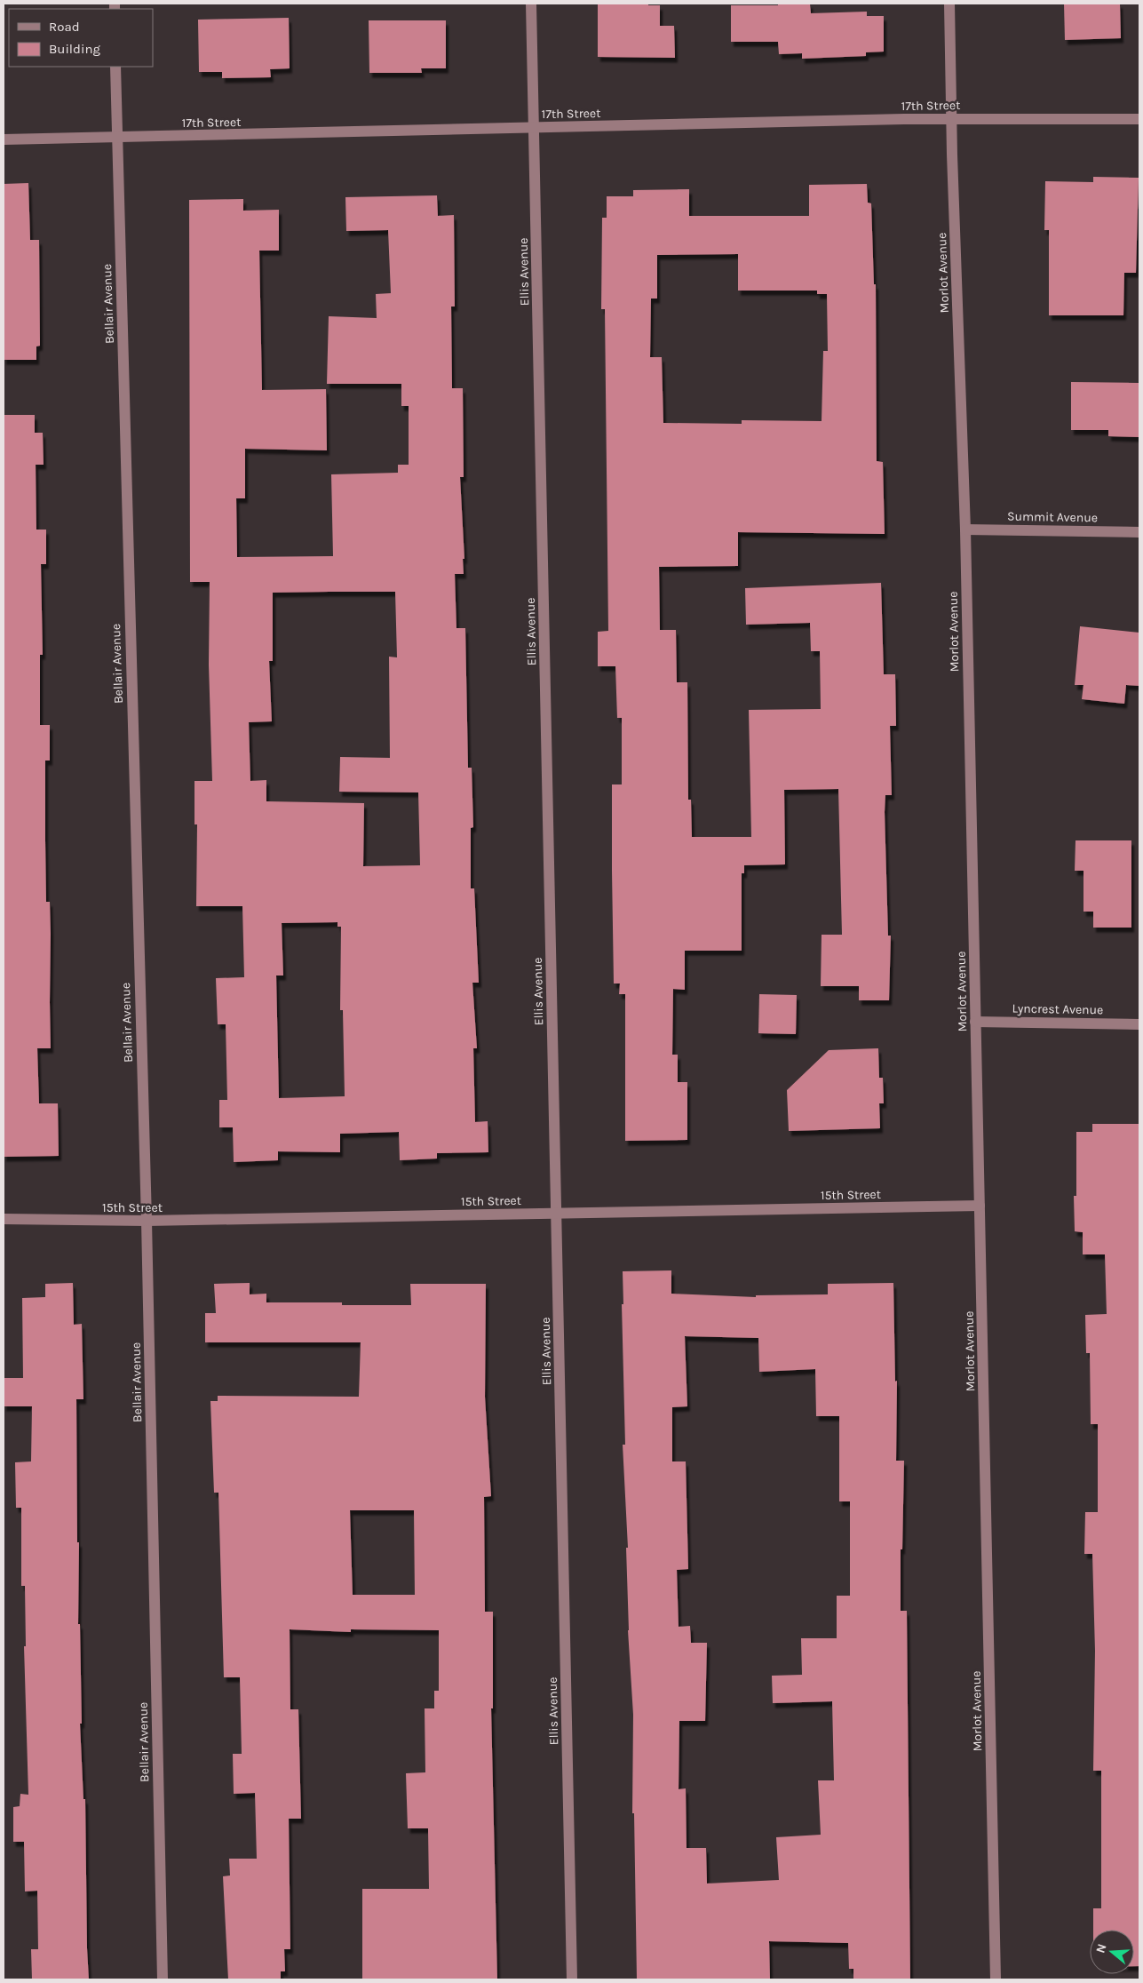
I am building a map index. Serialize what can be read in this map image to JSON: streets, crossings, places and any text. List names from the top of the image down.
{
  "streets": {
    "street": [
      "17th Street",
      "Ellis Avenue",
      "Morlot Avenue",
      "Bellair Avenue",
      "Summit Avenue",
      "Lyncrest Avenue",
      "15th Street"
    ]
  },
  "crossings": [
    ["17th Street", "Ellis Avenue"],
    ["17th Street", "Morlot Avenue"],
    ["17th Street", "Bellair Avenue"],
    ["Ellis Avenue", "15th Street"],
    ["Morlot Avenue", "Summit Avenue"],
    ["Morlot Avenue", "Lyncrest Avenue"],
    ["Morlot Avenue", "15th Street"],
    ["Bellair Avenue", "15th Street"]
  ],
  "legend": ["Road", "Building"],
  "north": "left"
}
